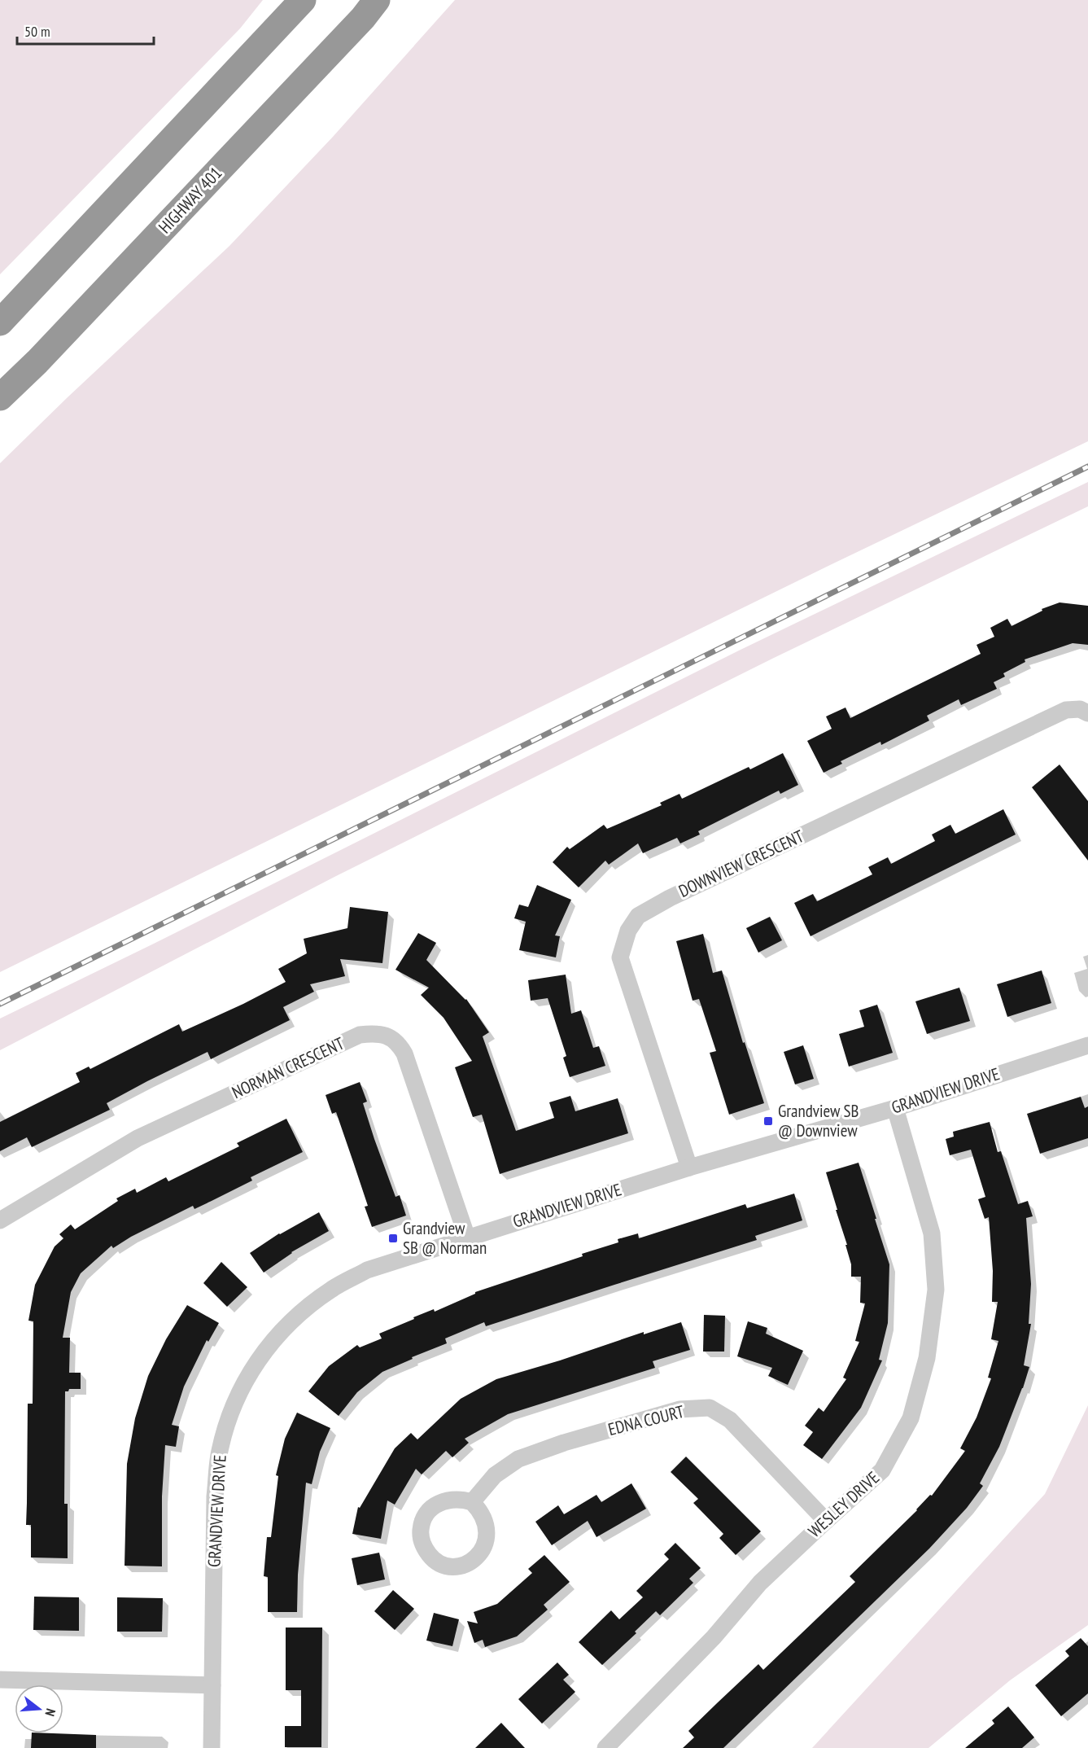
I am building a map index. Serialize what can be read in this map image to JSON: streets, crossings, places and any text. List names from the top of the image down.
{
  "streets": {
    "highway": ["HIGHWAY 401"],
    "street": [
      "DOWNVIEW CRESCENT",
      "NORMAN CRESCENT",
      "GRANDVIEW DRIVE",
      "EDNA COURT",
      "WESLEY DRIVE"
    ]
  },
  "crossings": [
    ["DOWNVIEW CRESCENT", "GRANDVIEW DRIVE"],
    ["NORMAN CRESCENT", "GRANDVIEW DRIVE"],
    ["GRANDVIEW DRIVE", "WESLEY DRIVE"],
    ["EDNA COURT", "WESLEY DRIVE"]
  ],
  "places": {
    "transit": ["Grandview SB @ Downview", "Grandview SB @ Norman"]
  },
  "scale_bar": "50 m",
  "north": "right"
}
